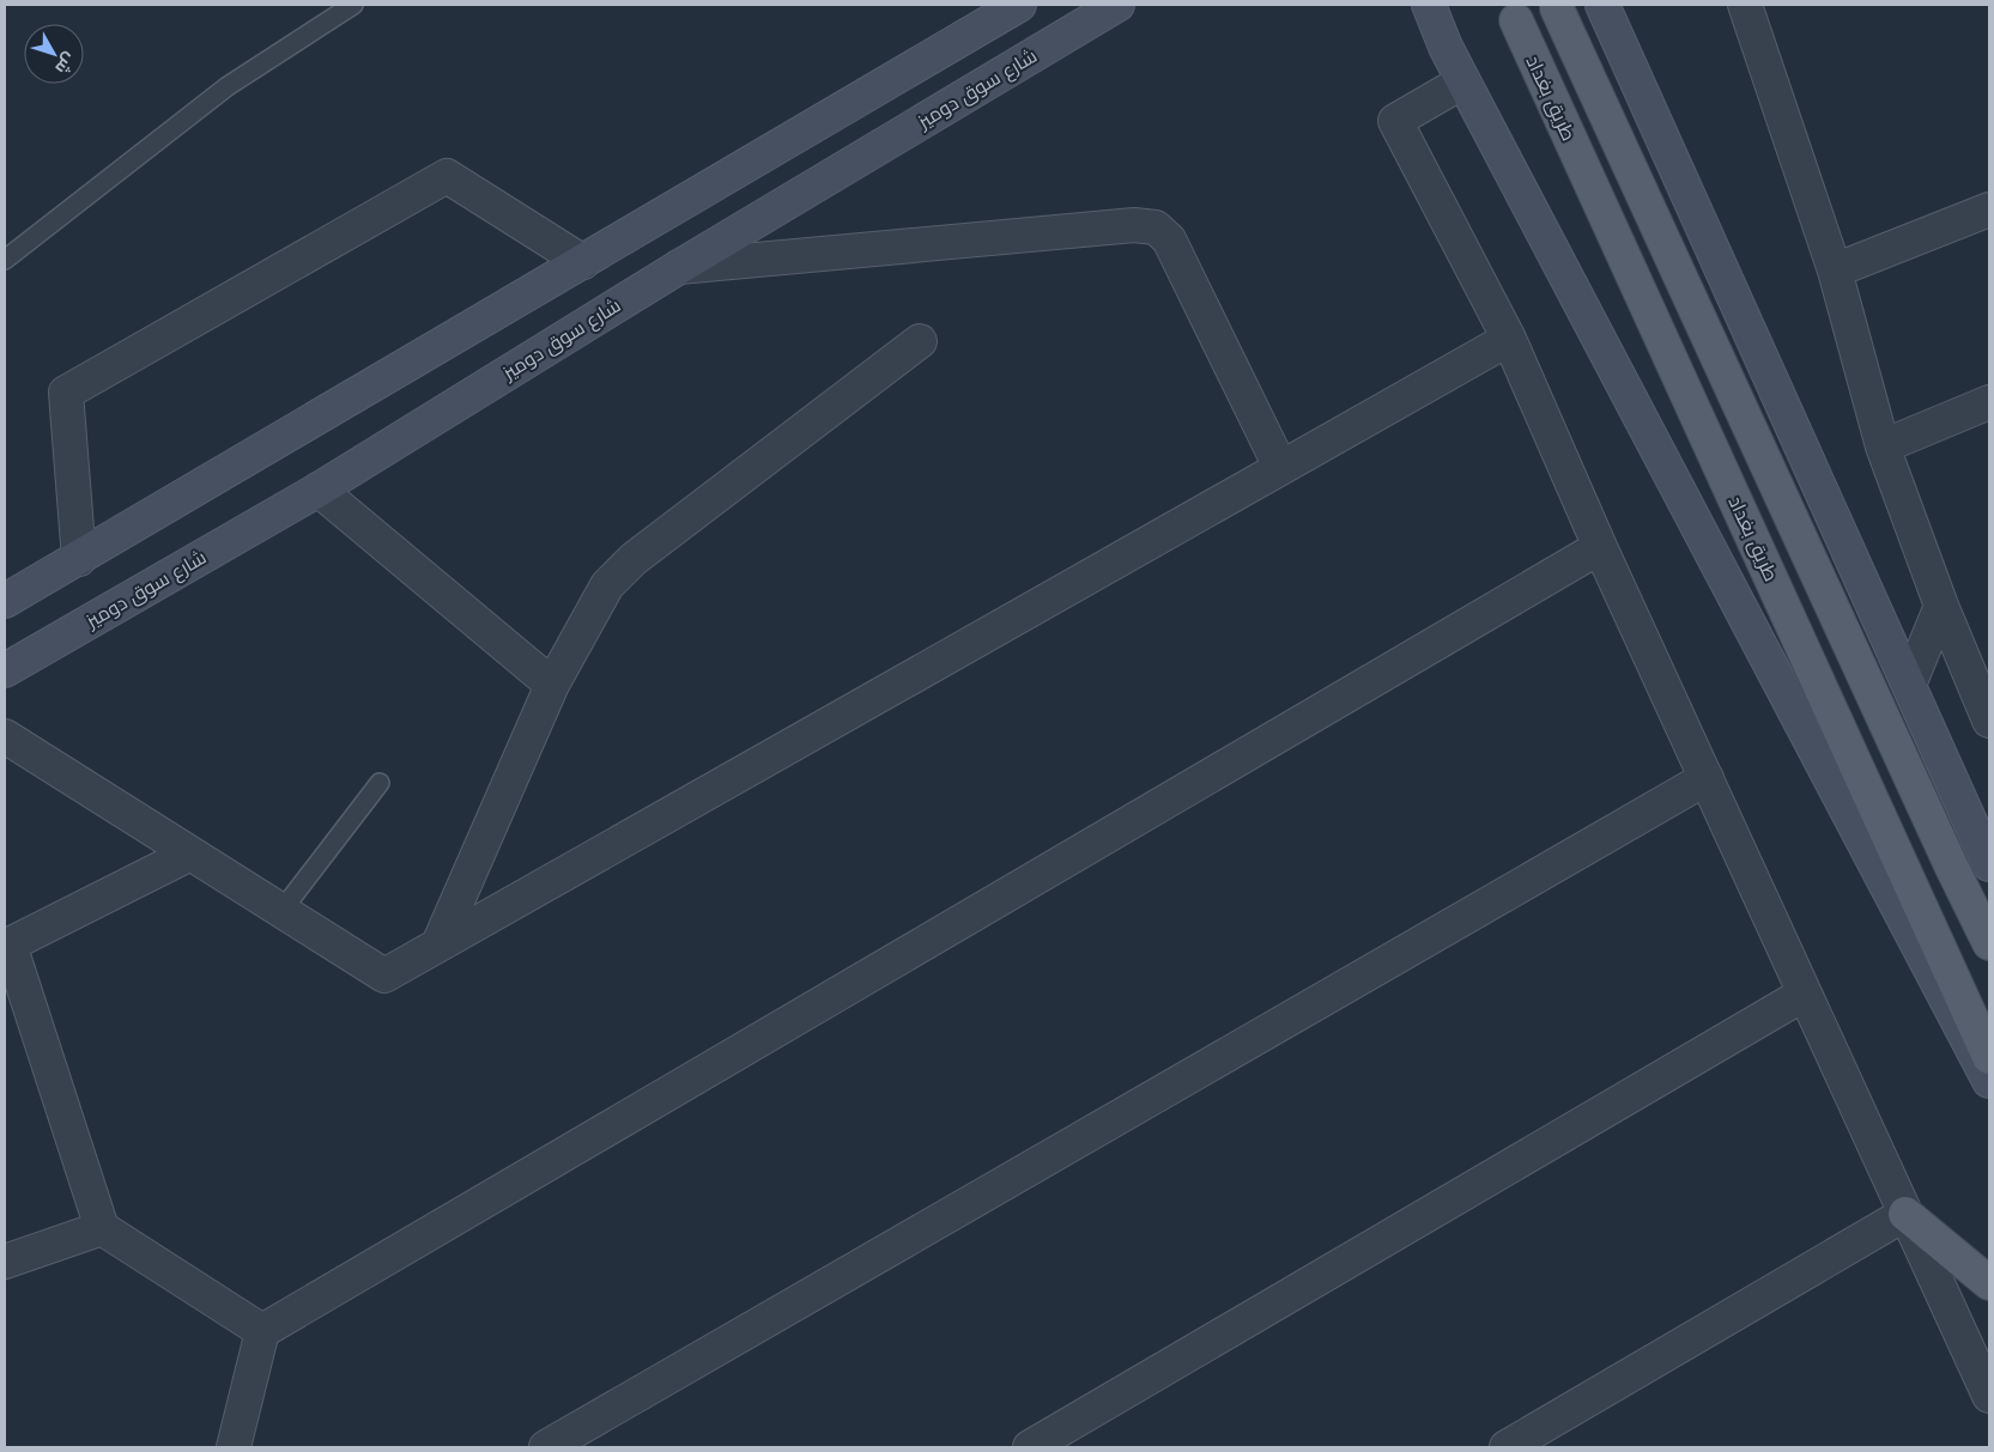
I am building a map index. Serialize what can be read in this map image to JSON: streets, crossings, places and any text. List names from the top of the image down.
{
  "streets": {
    "main road": ["شارع سوق دوميز", "طريق بغداد"]
  },
  "north": "bottom right"
}
